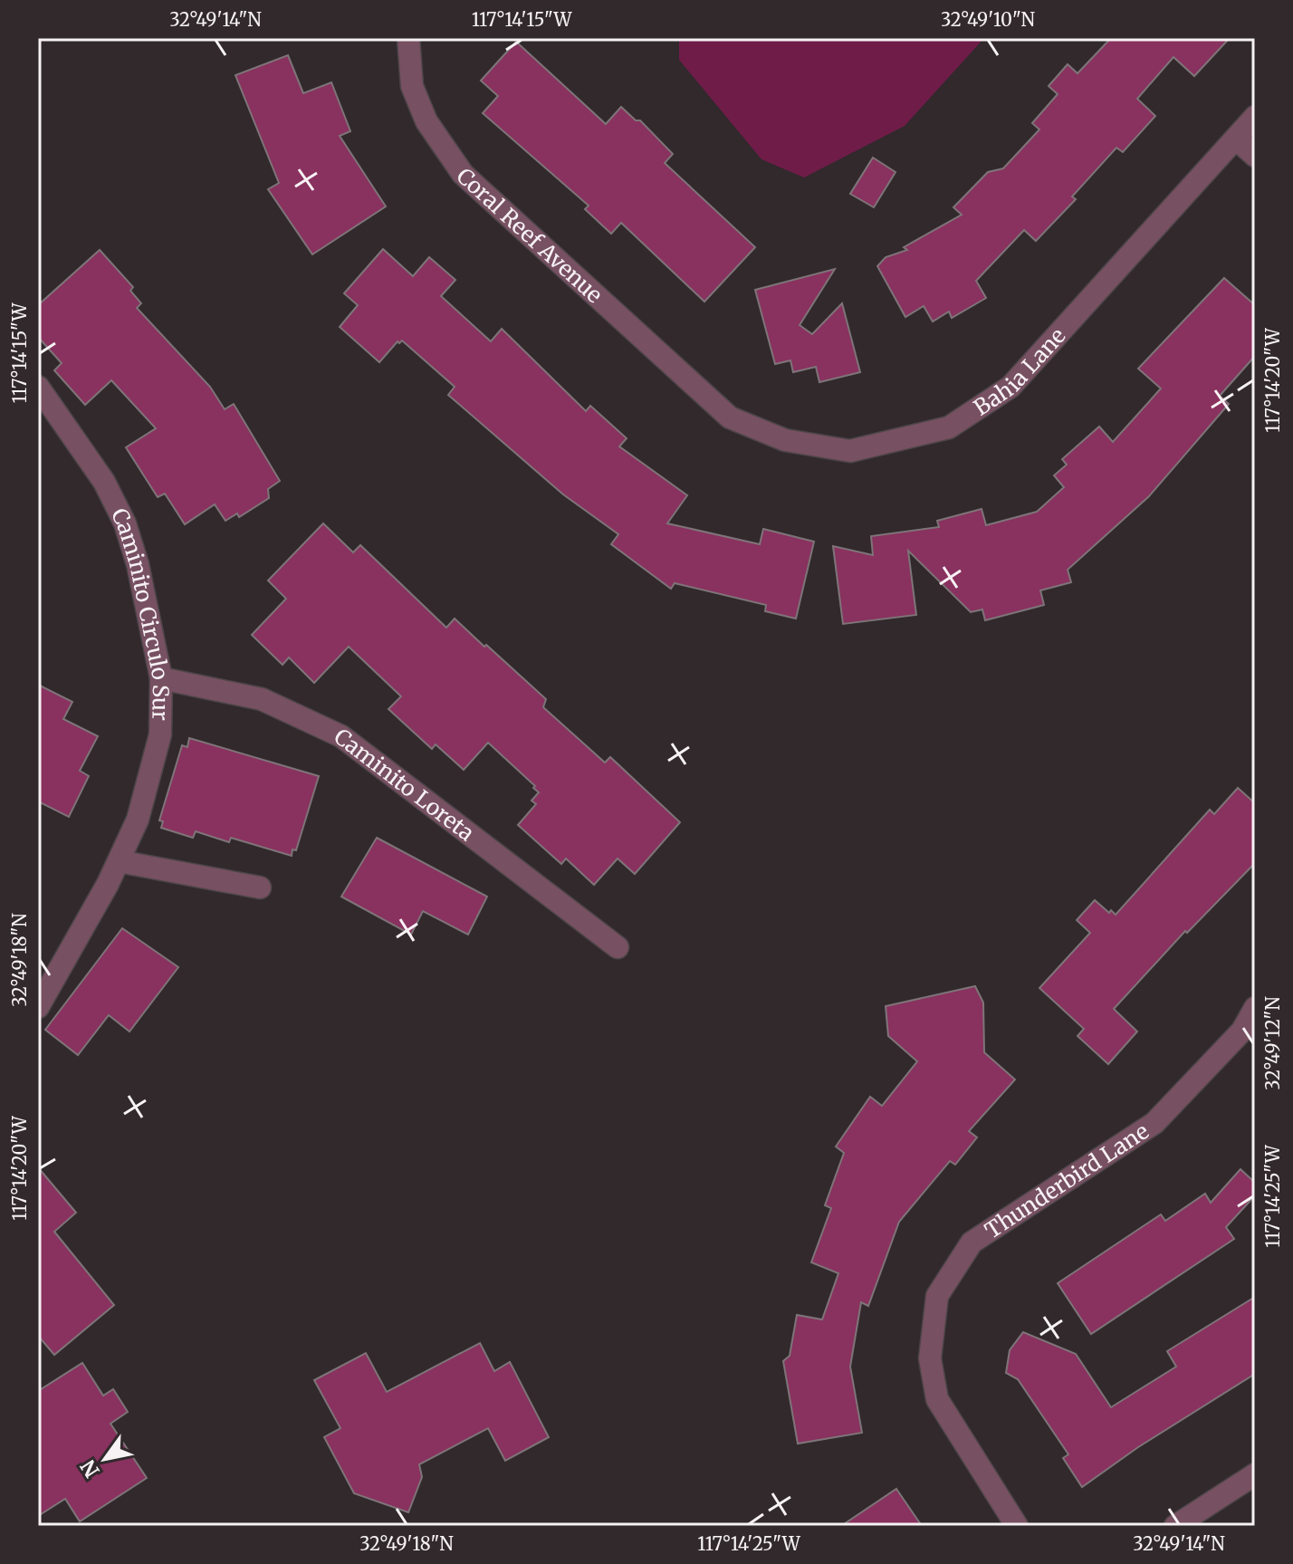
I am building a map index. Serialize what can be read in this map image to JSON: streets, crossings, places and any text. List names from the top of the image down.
{
  "streets": {
    "street": [
      "Coral Reef Avenue",
      "Bahia Lane",
      "Caminito Circulo Sur",
      "Caminito Loreta",
      "Thunderbird Lane"
    ]
  },
  "crossings": [
    ["Coral Reef Avenue", "Bahia Lane"],
    ["Caminito Circulo Sur", "Caminito Loreta"]
  ],
  "north": "bottom left",
  "coordinates": [
    "32°49'14\"N",
    "117°14'15\"W",
    "32°49'10\"N",
    "117°14'20\"W",
    "32°49'18\"N",
    "32°49'12\"N",
    "117°14'25\"W"
  ]
}
